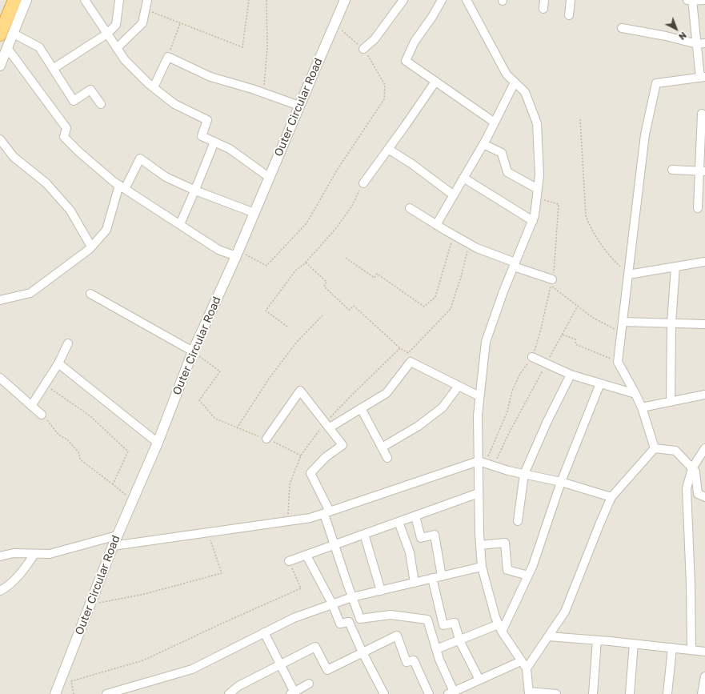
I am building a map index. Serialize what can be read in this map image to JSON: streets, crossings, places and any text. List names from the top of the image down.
{
  "streets": {
    "street": ["Outer Circular Road"]
  },
  "north": "bottom right"
}
